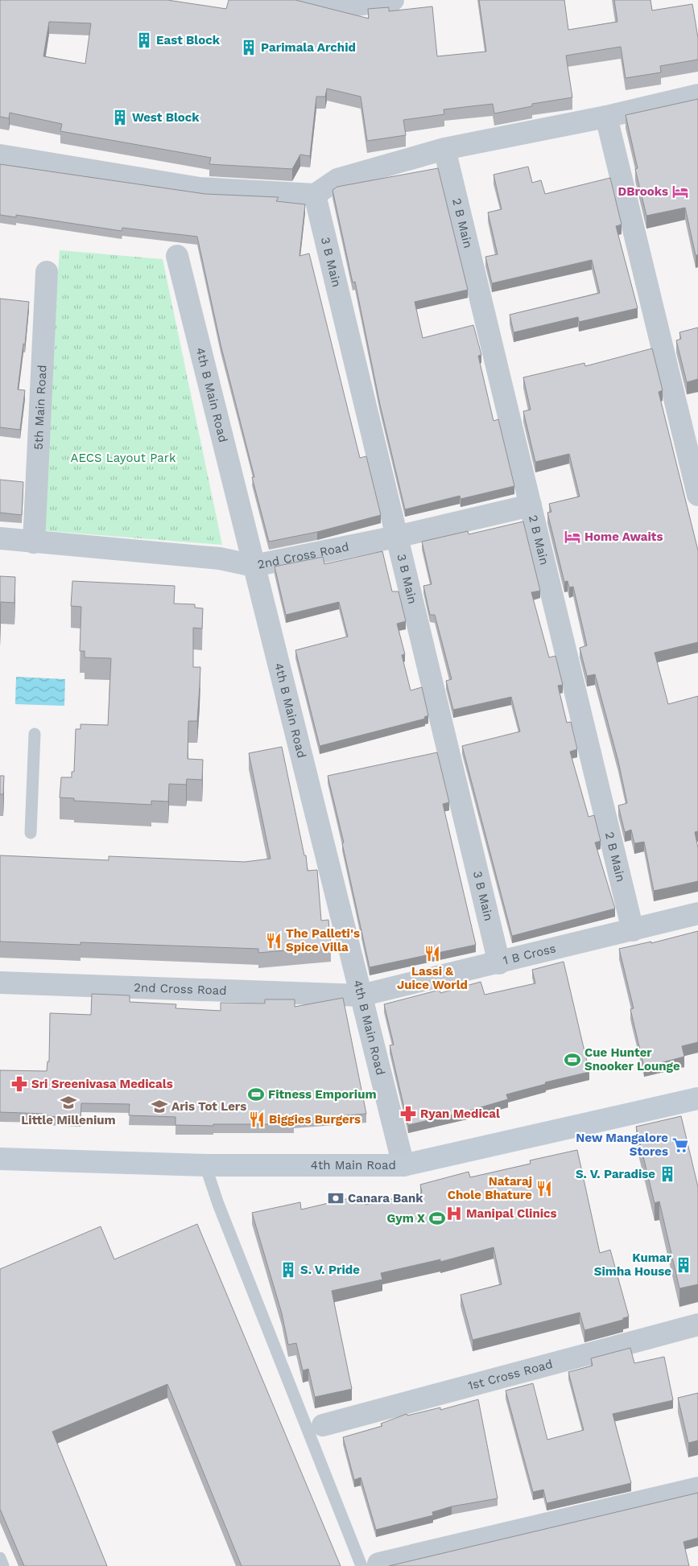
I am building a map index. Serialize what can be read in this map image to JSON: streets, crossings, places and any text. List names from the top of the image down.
{
  "streets": {
    "street": [
      "2 B Main",
      "3 B Main",
      "4th B Main Road",
      "5th Main Road",
      "2nd Cross Road",
      "1 B Cross",
      "4th Main Road",
      "1st Cross Road"
    ]
  },
  "crossings": [
    ["2 B Main", "2nd Cross Road"],
    ["2 B Main", "1 B Cross"],
    ["3 B Main", "2nd Cross Road"],
    ["3 B Main", "1 B Cross"],
    ["4th B Main Road", "2nd Cross Road"],
    ["4th B Main Road", "1 B Cross"],
    ["4th B Main Road", "4th Main Road"],
    ["5th Main Road", "2nd Cross Road"],
    ["2nd Cross Road", "1 B Cross"]
  ],
  "parks": ["AECS Layout Park"],
  "places": {
    "building": [
      "East Block",
      "Parimala Archid",
      "West Block",
      "S. V. Paradise",
      "Kumar Simha House",
      "S. V. Pride"
    ],
    "hotel": ["DBrooks", "Home Awaits"],
    "restaurant": [
      "The Palleti's Spice Villa",
      "Lassi & Juice World",
      "Biggies Burgers",
      "Nataraj Chole Bhature"
    ],
    "sports": ["Cue Hunter Snooker Lounge", "Fitness Emporium", "Gym X"],
    "pharmacy": ["Sri Sreenivasa Medicals", "Ryan Medical"],
    "school or university": ["Little Millenium", "Aris Tot Lers"],
    "supermarket": ["New Mangalore Stores"],
    "bank": ["Canara Bank"],
    "hospital": ["Manipal Clinics"]
  }
}
